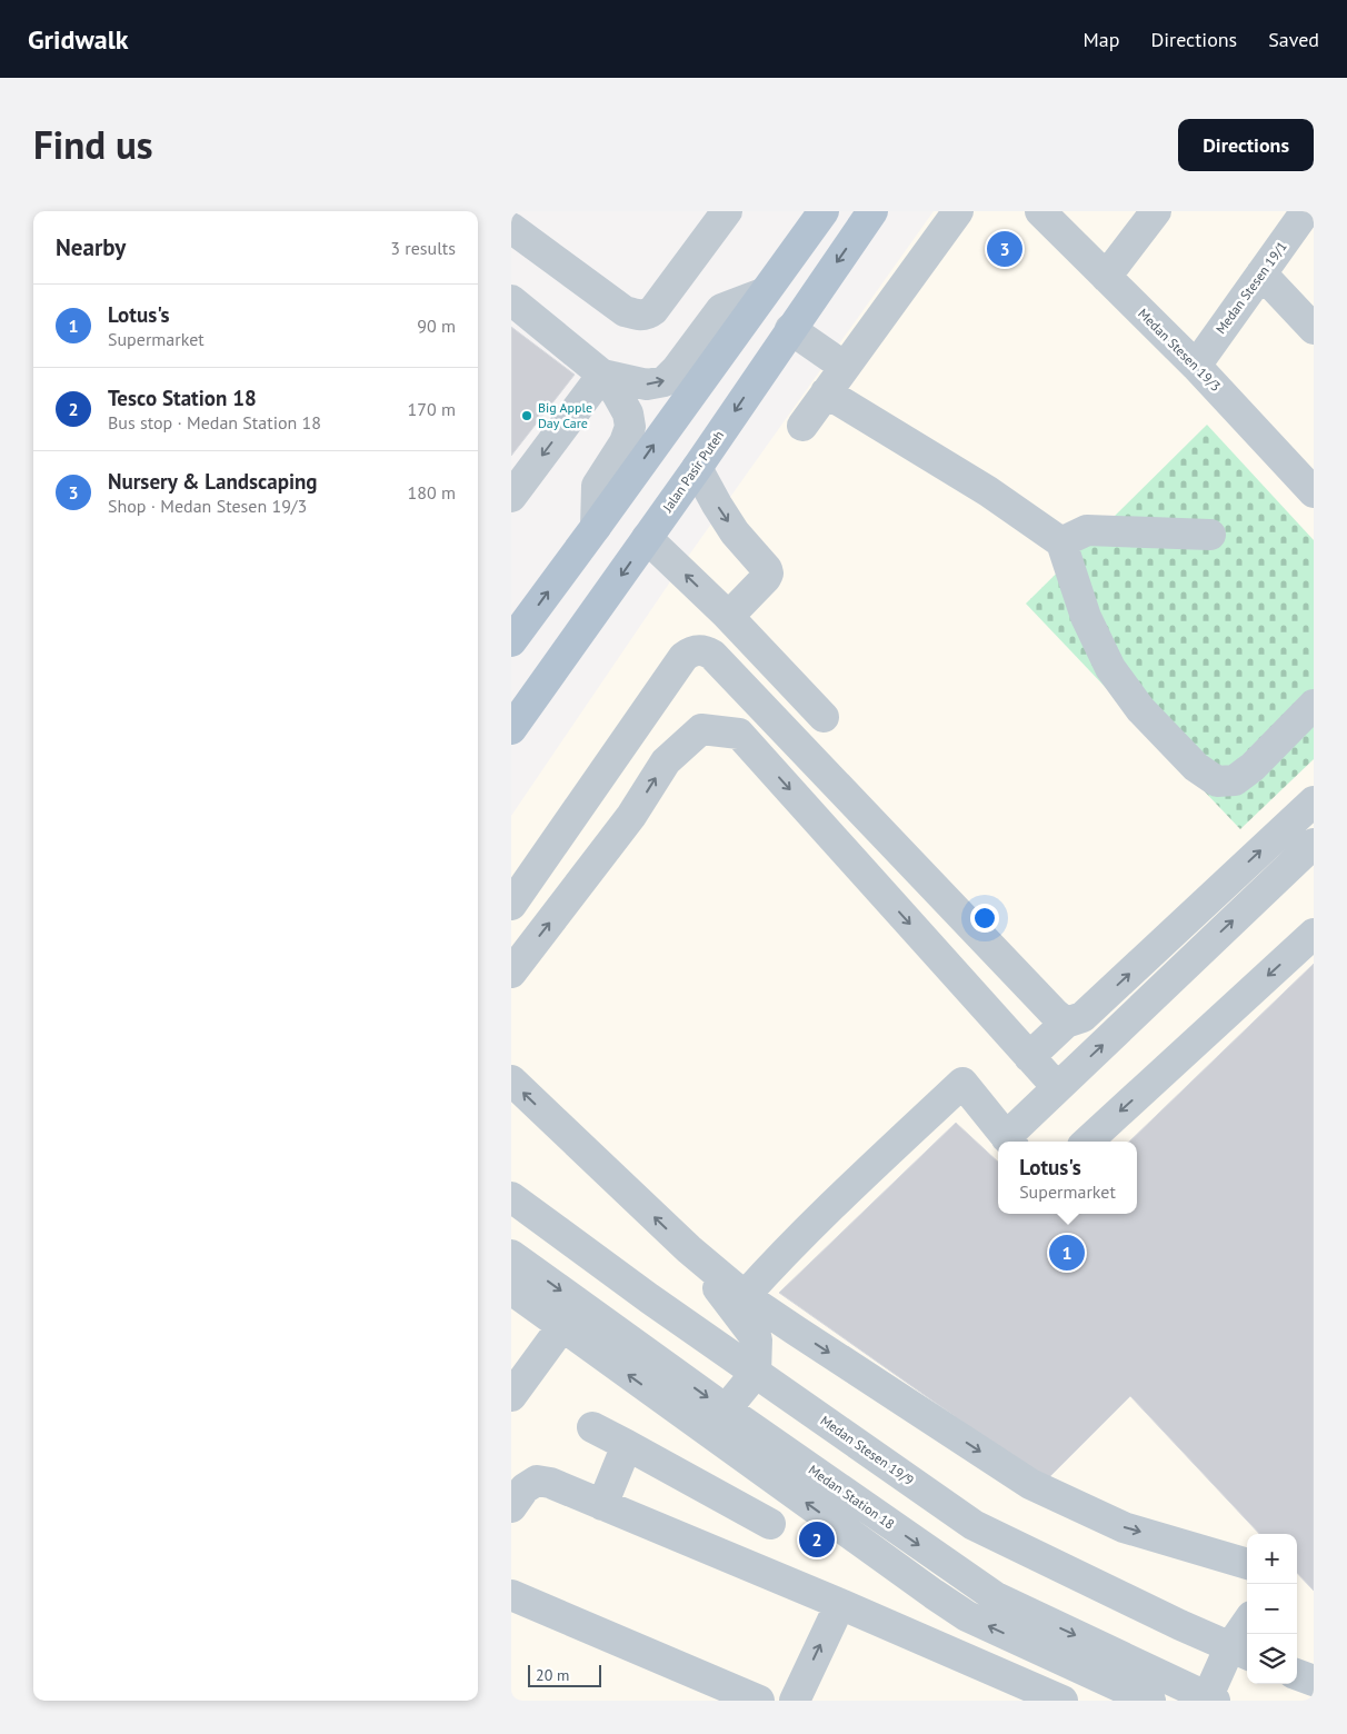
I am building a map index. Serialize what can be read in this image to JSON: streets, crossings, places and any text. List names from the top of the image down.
{
  "streets": {
    "main road": ["Jalan Pasir Puteh"],
    "street": [
      "Medan Stesen 19/1",
      "Medan Stesen 19/3",
      "Medan Stesen 19/9",
      "Medan Station 18"
    ]
  },
  "crossings": [
    ["Medan Stesen 19/1", "Medan Stesen 19/3"]
  ],
  "places": ["Big Apple Day Care"],
  "scale_bar": "20 m",
  "page": {
    "header": "Gridwalk",
    "nav": ["Map", "Directions", "Saved"],
    "title": "Find us",
    "buttons": "Directions",
    "heading": ["Nearby", "3 results"],
    "pins": ["3", "1", "2"],
    "list": [
      {
        "mark": "1",
        "name": "Lotus's",
        "note": "Supermarket",
        "value": "90 m"
      },
      {
        "mark": "2",
        "name": "Tesco Station 18",
        "note": "Bus stop · Medan Station 18",
        "value": "170 m"
      },
      {
        "mark": "3",
        "name": "Nursery & Landscaping",
        "note": "Shop · Medan Stesen 19/3",
        "value": "180 m"
      }
    ],
    "popup": ["Lotus's", "Supermarket"],
    "map_buttons": ["+", "−"],
    "scale": "20 m"
  }
}
